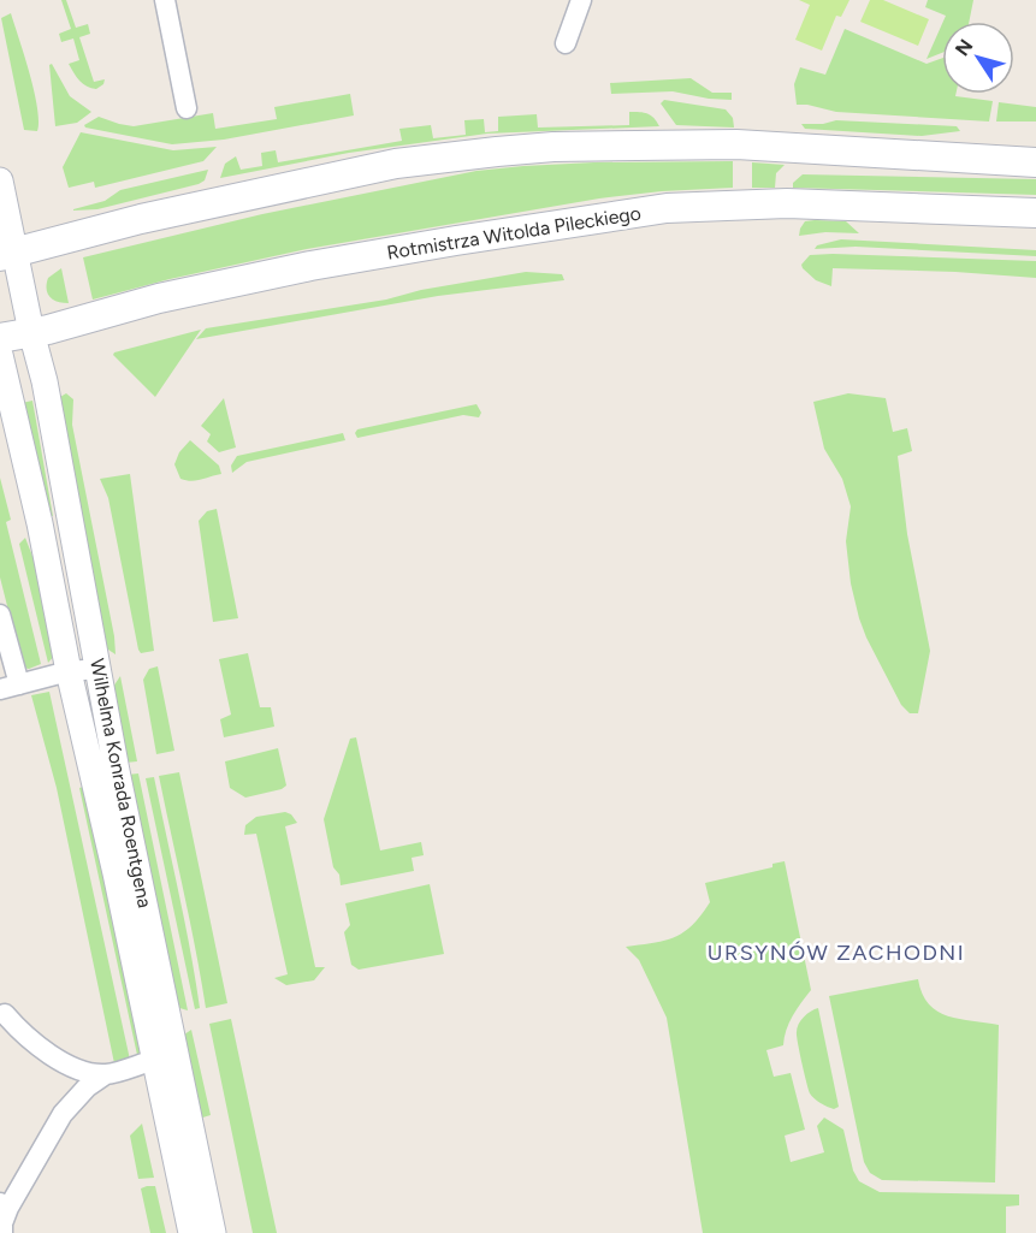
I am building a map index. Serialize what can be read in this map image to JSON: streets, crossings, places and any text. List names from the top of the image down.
{
  "streets": {
    "main road": ["Rotmistrza Witolda Pileckiego"],
    "street": ["Wilhelma Konrada Roentgena"]
  },
  "crossings": [
    ["Rotmistrza Witolda Pileckiego", "Wilhelma Konrada Roentgena"]
  ],
  "districts": ["URSYNÓW ZACHODNI"],
  "north": "top left"
}
